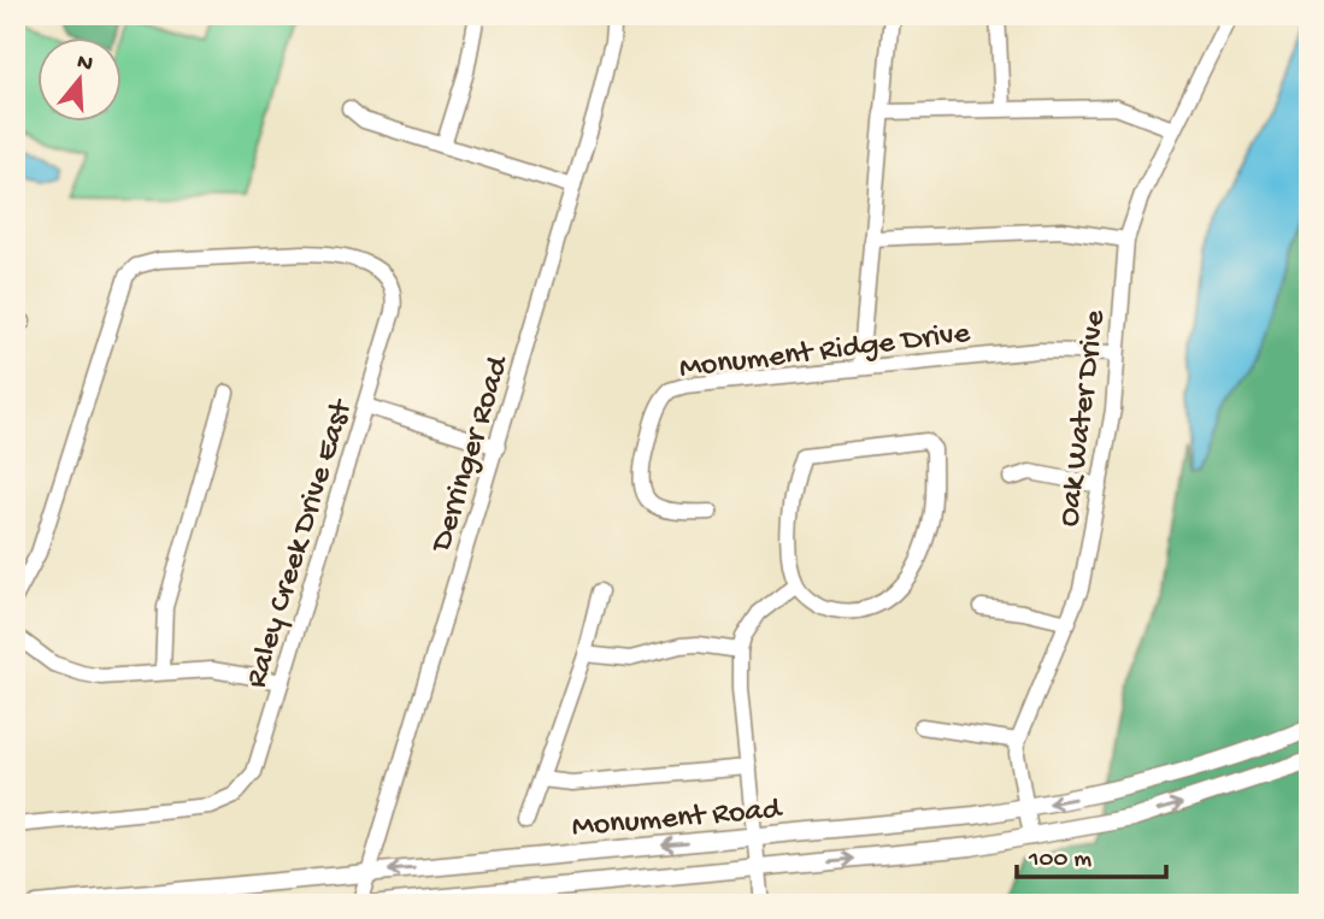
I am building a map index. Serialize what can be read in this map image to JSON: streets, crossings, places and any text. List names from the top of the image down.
{
  "streets": {
    "main road": ["Monument Road"],
    "street": [
      "Monument Ridge Drive",
      "Oak Water Drive",
      "Derringer Road",
      "Raley Creek Drive East"
    ]
  },
  "crossings": [
    ["Monument Ridge Drive", "Oak Water Drive"],
    ["Oak Water Drive", "Monument Road"],
    ["Derringer Road", "Monument Road"]
  ],
  "scale_bar": "100 m",
  "north": "top"
}
